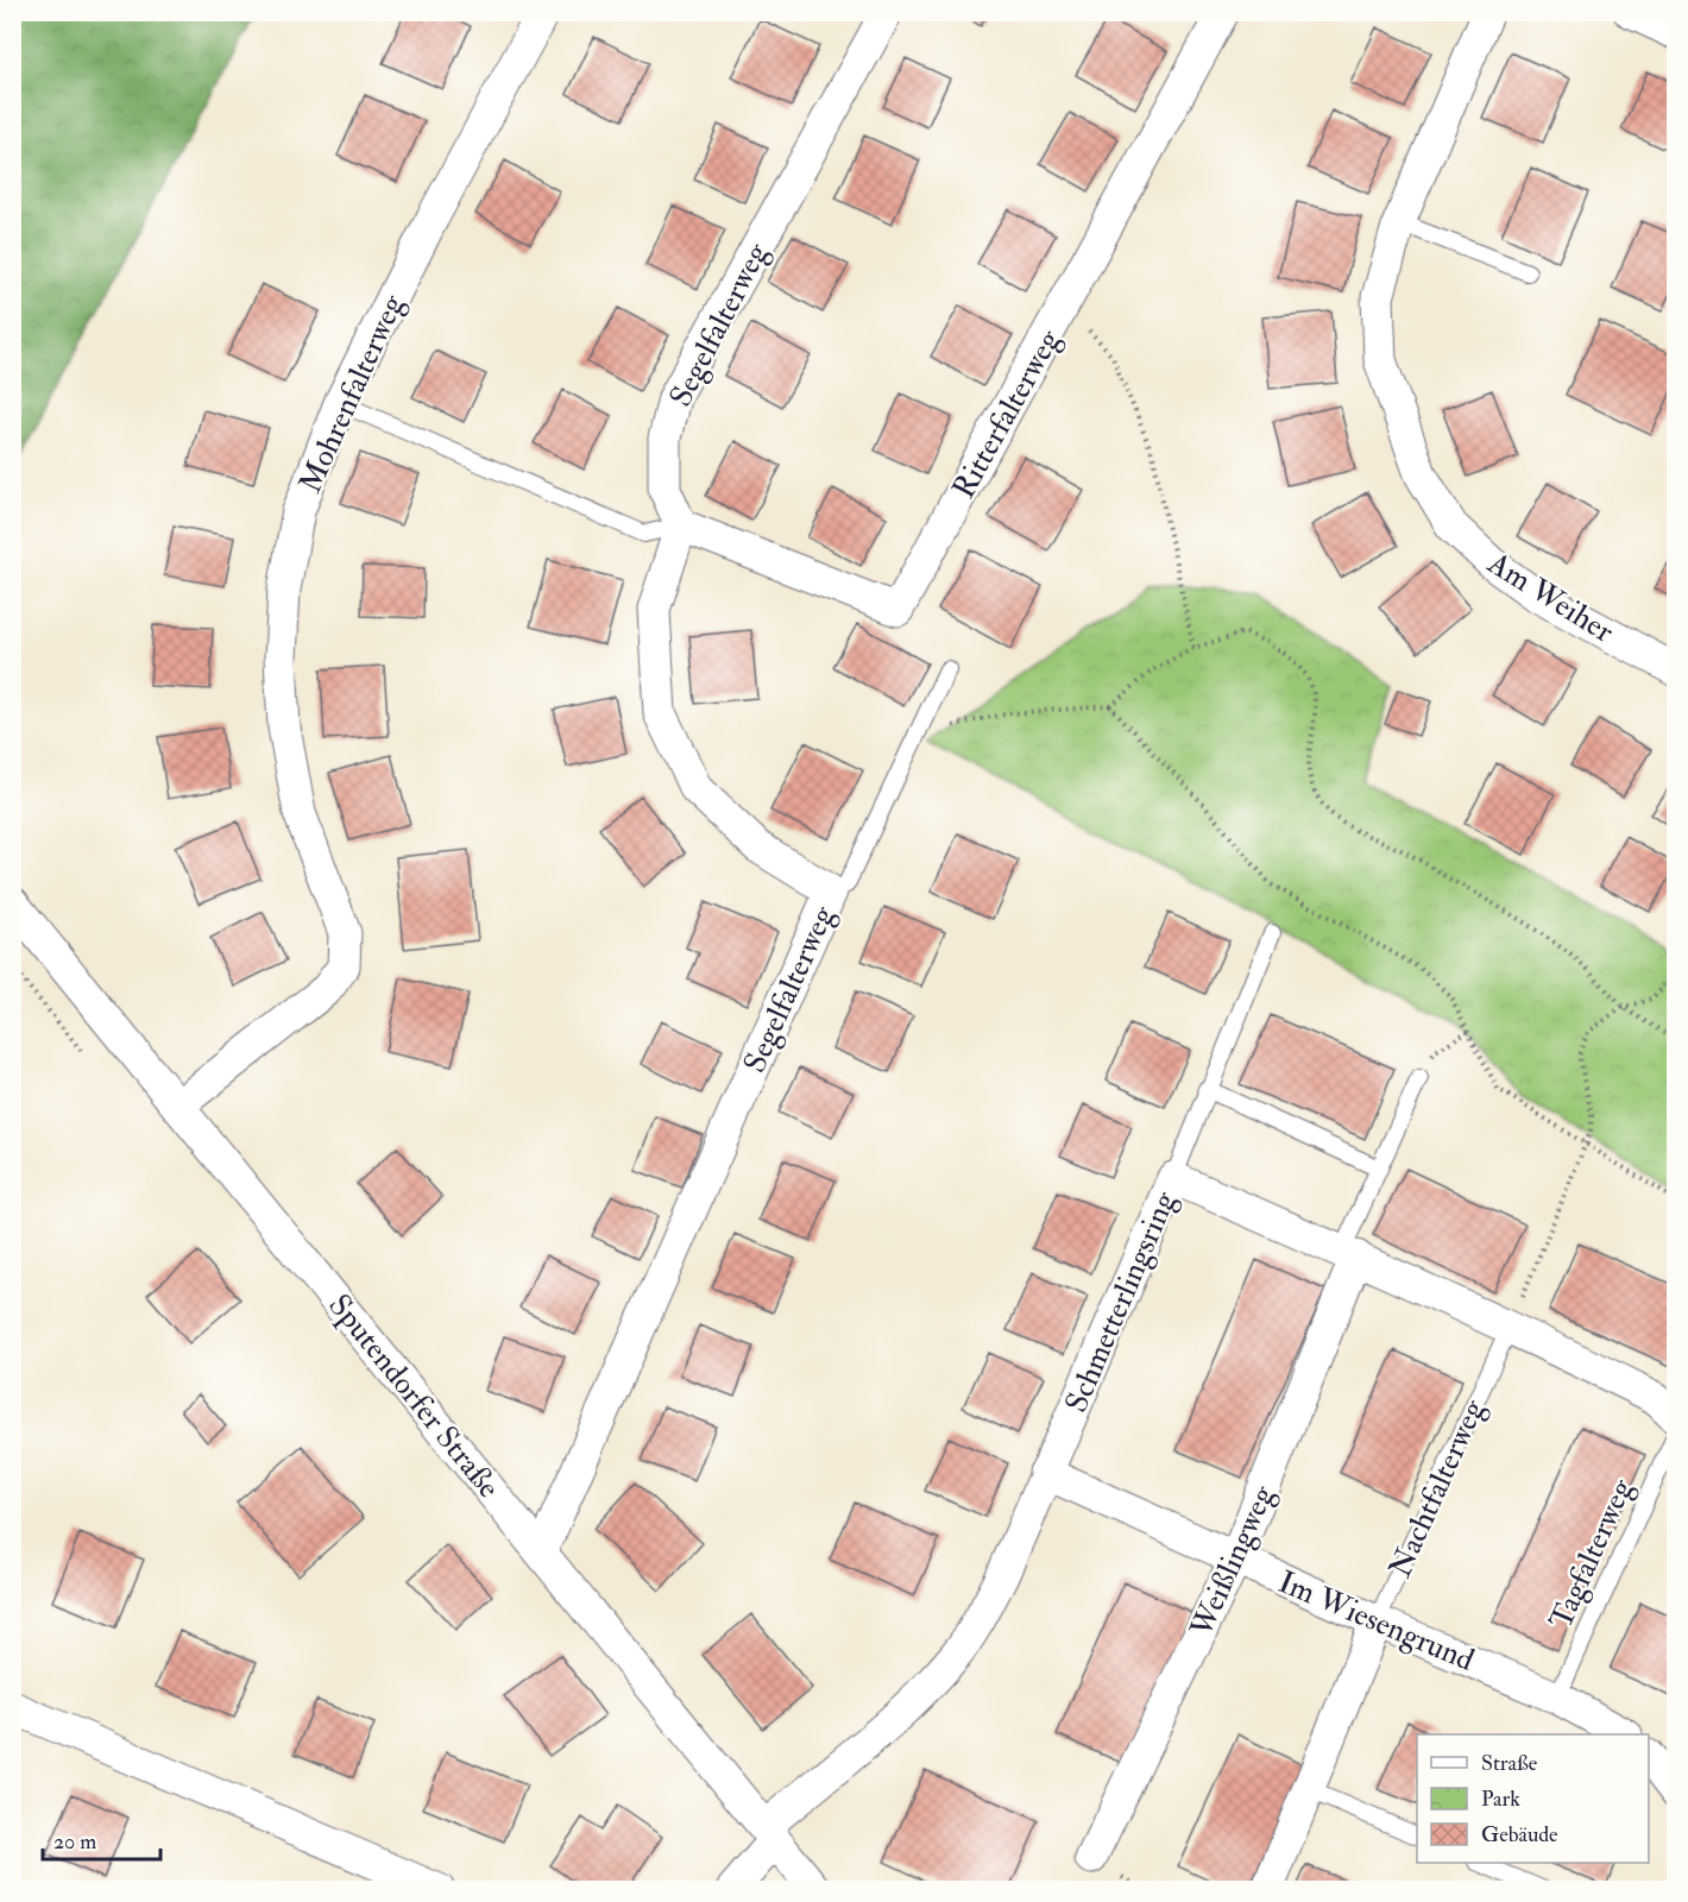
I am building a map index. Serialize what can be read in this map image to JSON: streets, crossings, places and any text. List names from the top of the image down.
{
  "streets": {
    "street": [
      "Segelfalterweg",
      "Mohrenfalterweg",
      "Ritterfalterweg",
      "Am Weiher",
      "Schmetterlingsring",
      "Sputendorfer Straße",
      "Nachtfalterweg",
      "Weißlingweg",
      "Im Wiesengrund"
    ],
    "lane": ["Tagfalterweg"]
  },
  "crossings": [
    ["Segelfalterweg", "Ritterfalterweg"],
    ["Segelfalterweg", "Sputendorfer Straße"],
    ["Mohrenfalterweg", "Sputendorfer Straße"],
    ["Schmetterlingsring", "Sputendorfer Straße"],
    ["Schmetterlingsring", "Nachtfalterweg"],
    ["Schmetterlingsring", "Weißlingweg"],
    ["Schmetterlingsring", "Im Wiesengrund"],
    ["Nachtfalterweg", "Im Wiesengrund"],
    ["Tagfalterweg", "Im Wiesengrund"],
    ["Weißlingweg", "Im Wiesengrund"]
  ],
  "legend": ["Straße", "Park", "Gebäude"],
  "scale_bar": "20 m"
}
